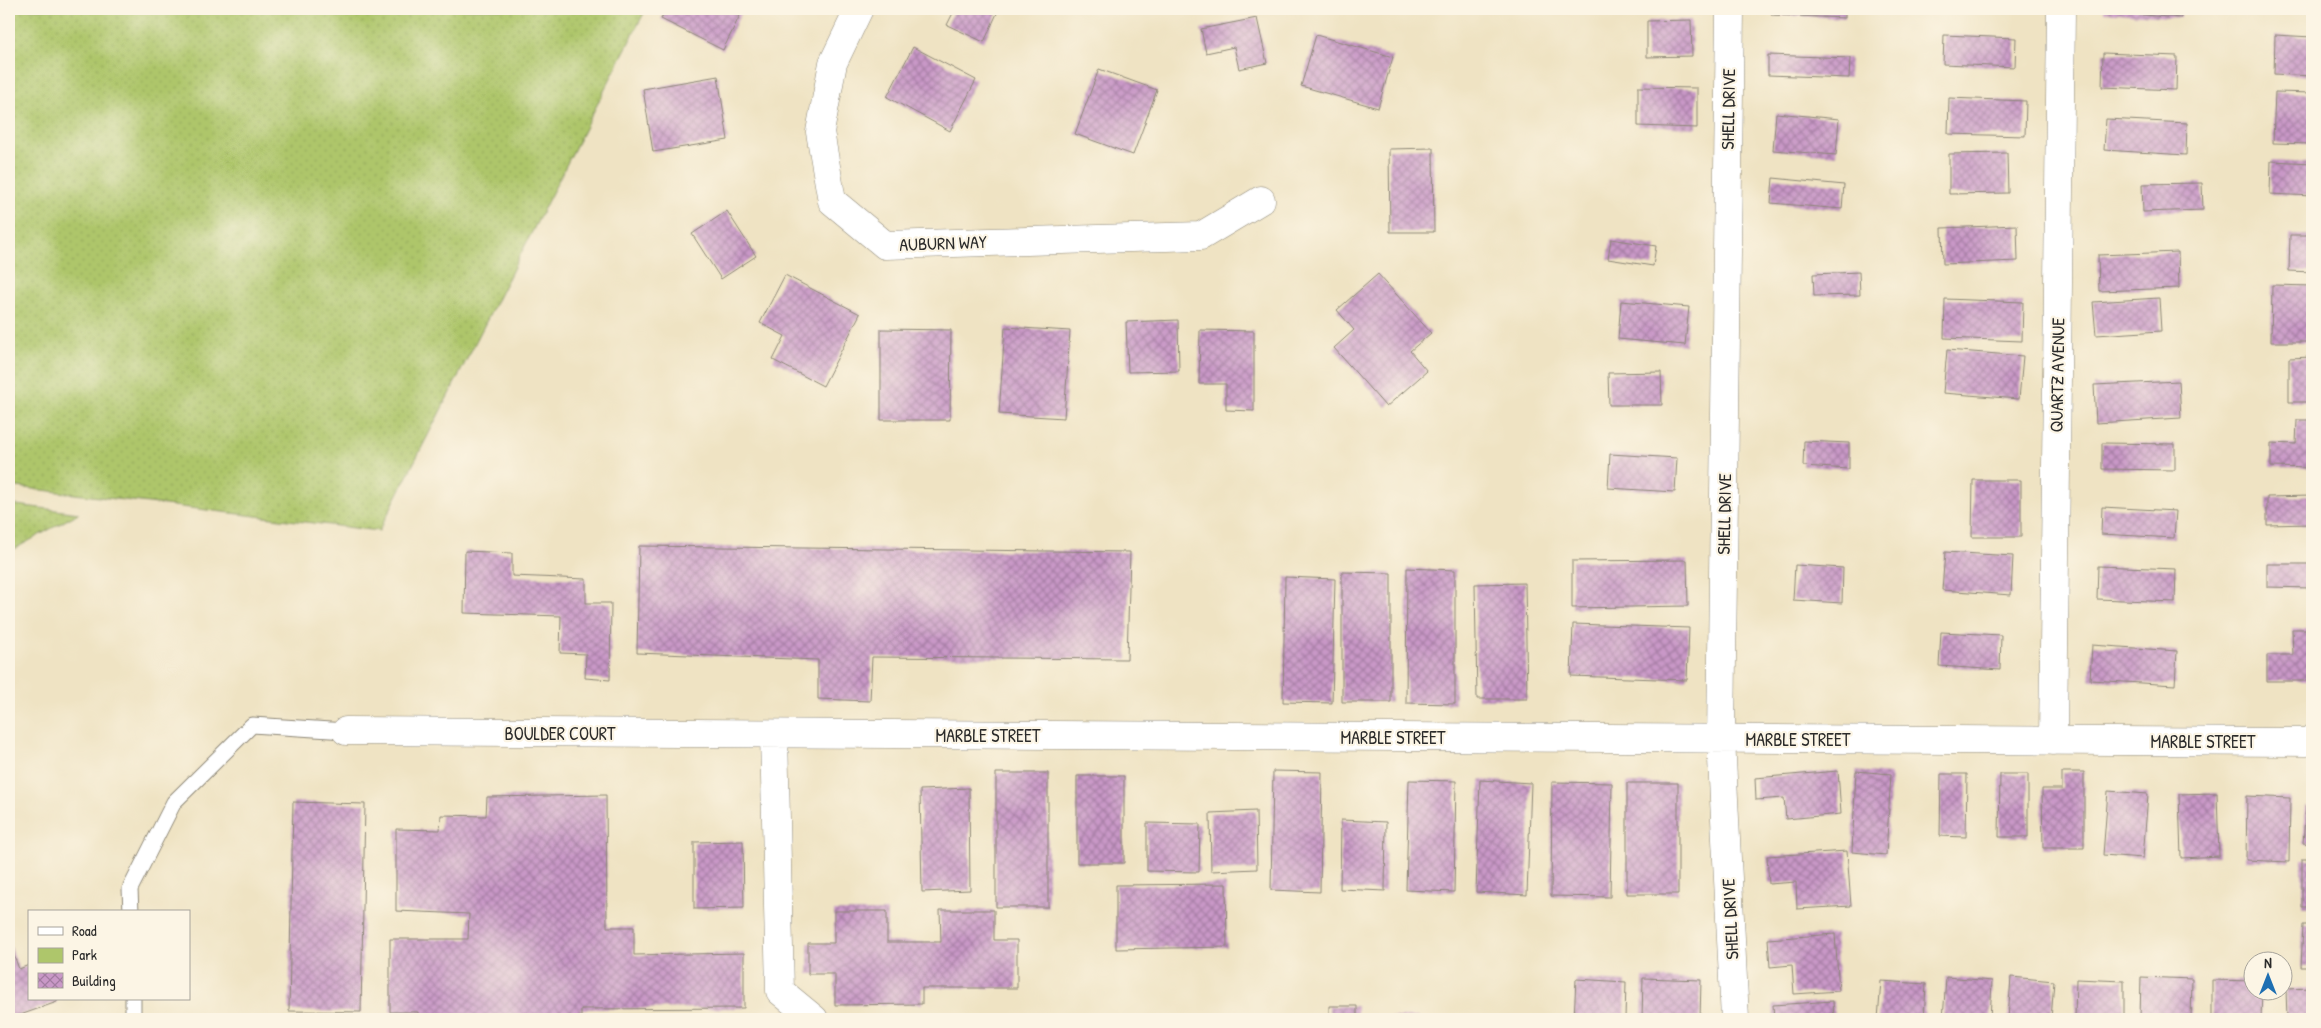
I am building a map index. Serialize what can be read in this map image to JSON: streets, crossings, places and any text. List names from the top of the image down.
{
  "streets": {
    "street": [
      "SHELL DRIVE",
      "AUBURN WAY",
      "QUARTZ AVENUE",
      "BOULDER COURT",
      "MARBLE STREET"
    ]
  },
  "crossings": [
    ["SHELL DRIVE", "MARBLE STREET"],
    ["QUARTZ AVENUE", "MARBLE STREET"],
    ["BOULDER COURT", "MARBLE STREET"]
  ],
  "legend": ["Road", "Park", "Building"],
  "north": "top"
}
